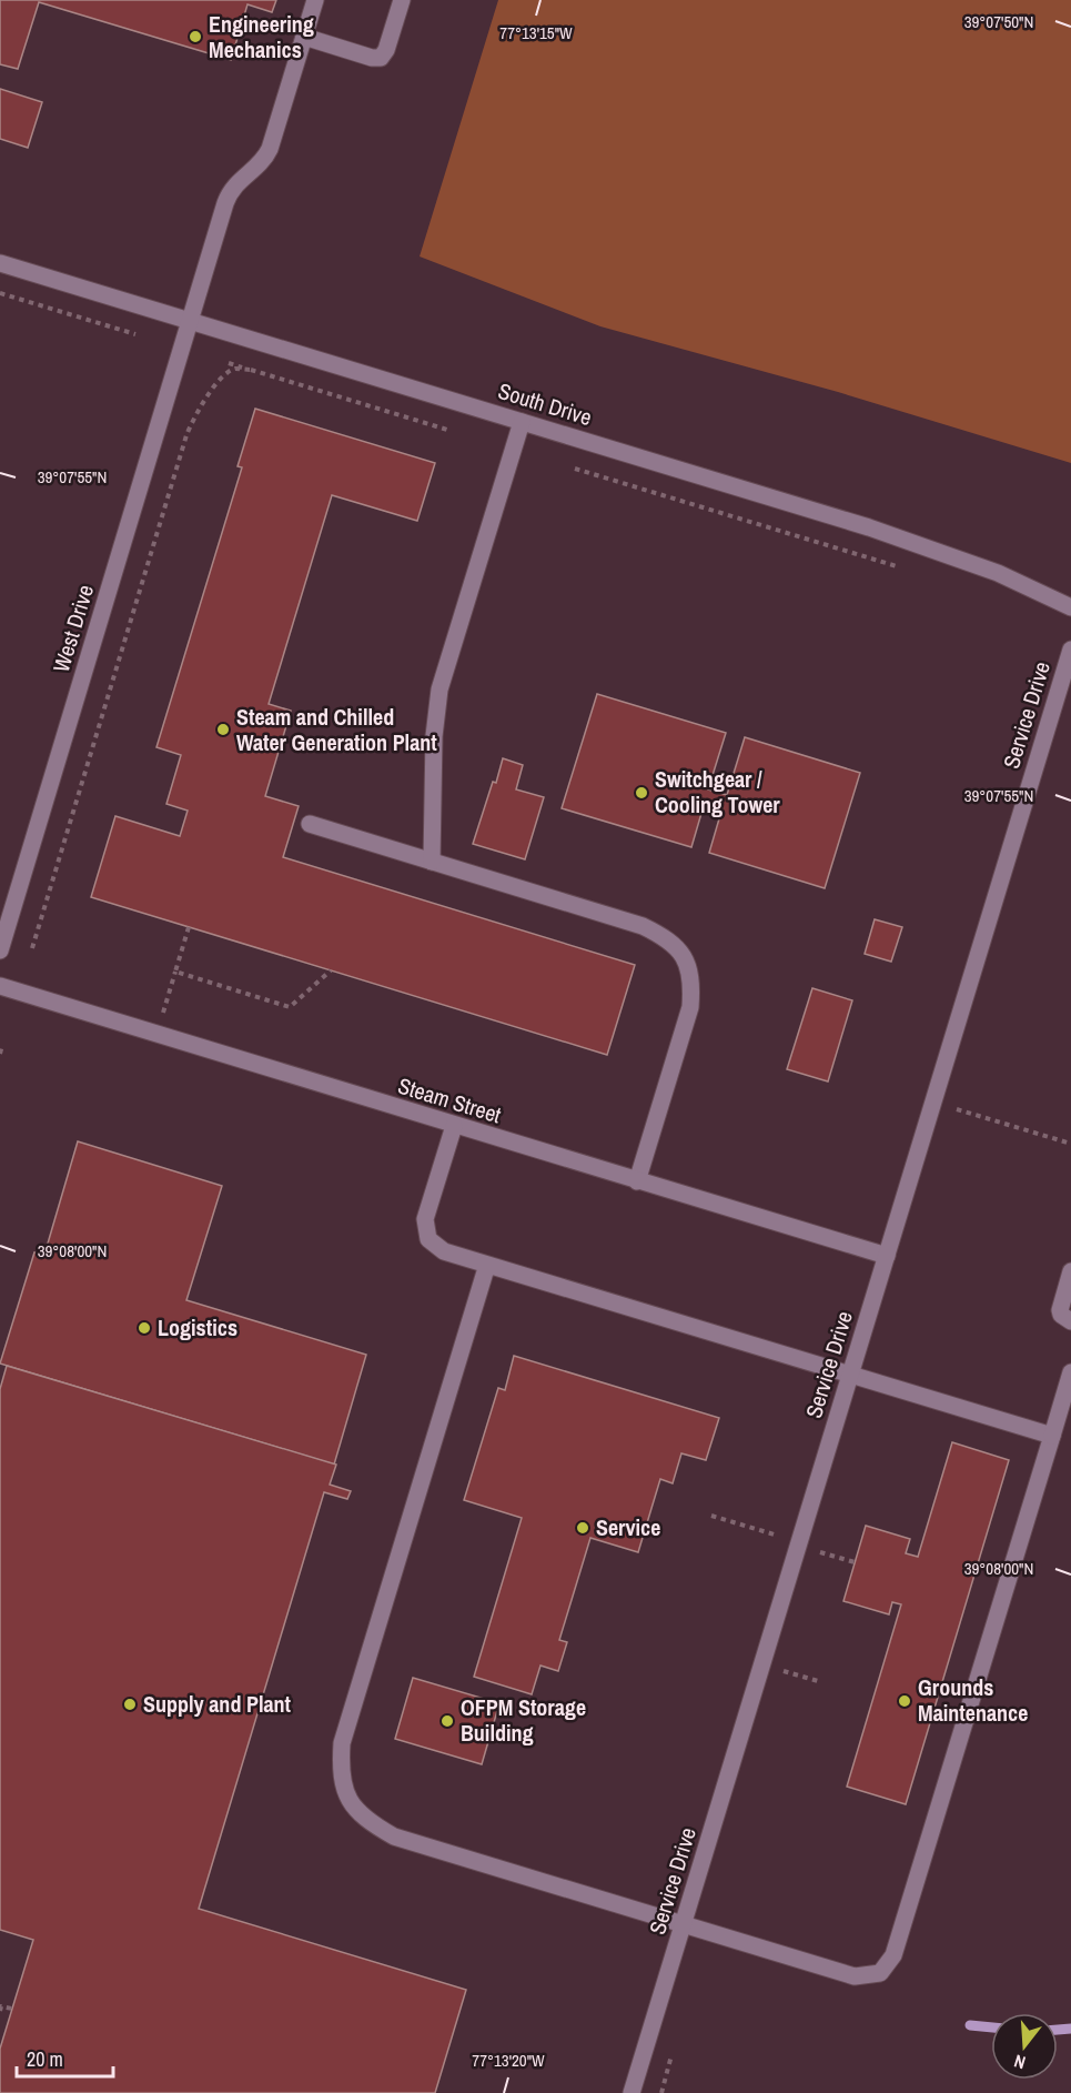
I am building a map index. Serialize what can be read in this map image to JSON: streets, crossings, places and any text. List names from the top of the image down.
{
  "streets": {
    "street": [
      "South Drive",
      "West Drive",
      "Service Drive",
      "Steam Street"
    ]
  },
  "crossings": [
    ["South Drive", "West Drive"],
    ["Service Drive", "Steam Street"]
  ],
  "places": [
    "Engineering Mechanics",
    "Steam and Chilled Water Generation Plant",
    "Switchgear / Cooling Tower",
    "Logistics",
    "Service",
    "Grounds Maintenance",
    "Supply and Plant",
    "OFPM Storage Building"
  ],
  "scale_bar": "20 m",
  "north": "bottom",
  "coordinates": [
    "39°07'50\"N",
    "77°13'15\"W",
    "39°07'55\"N",
    "39°08'00\"N",
    "77°13'20\"W"
  ]
}
